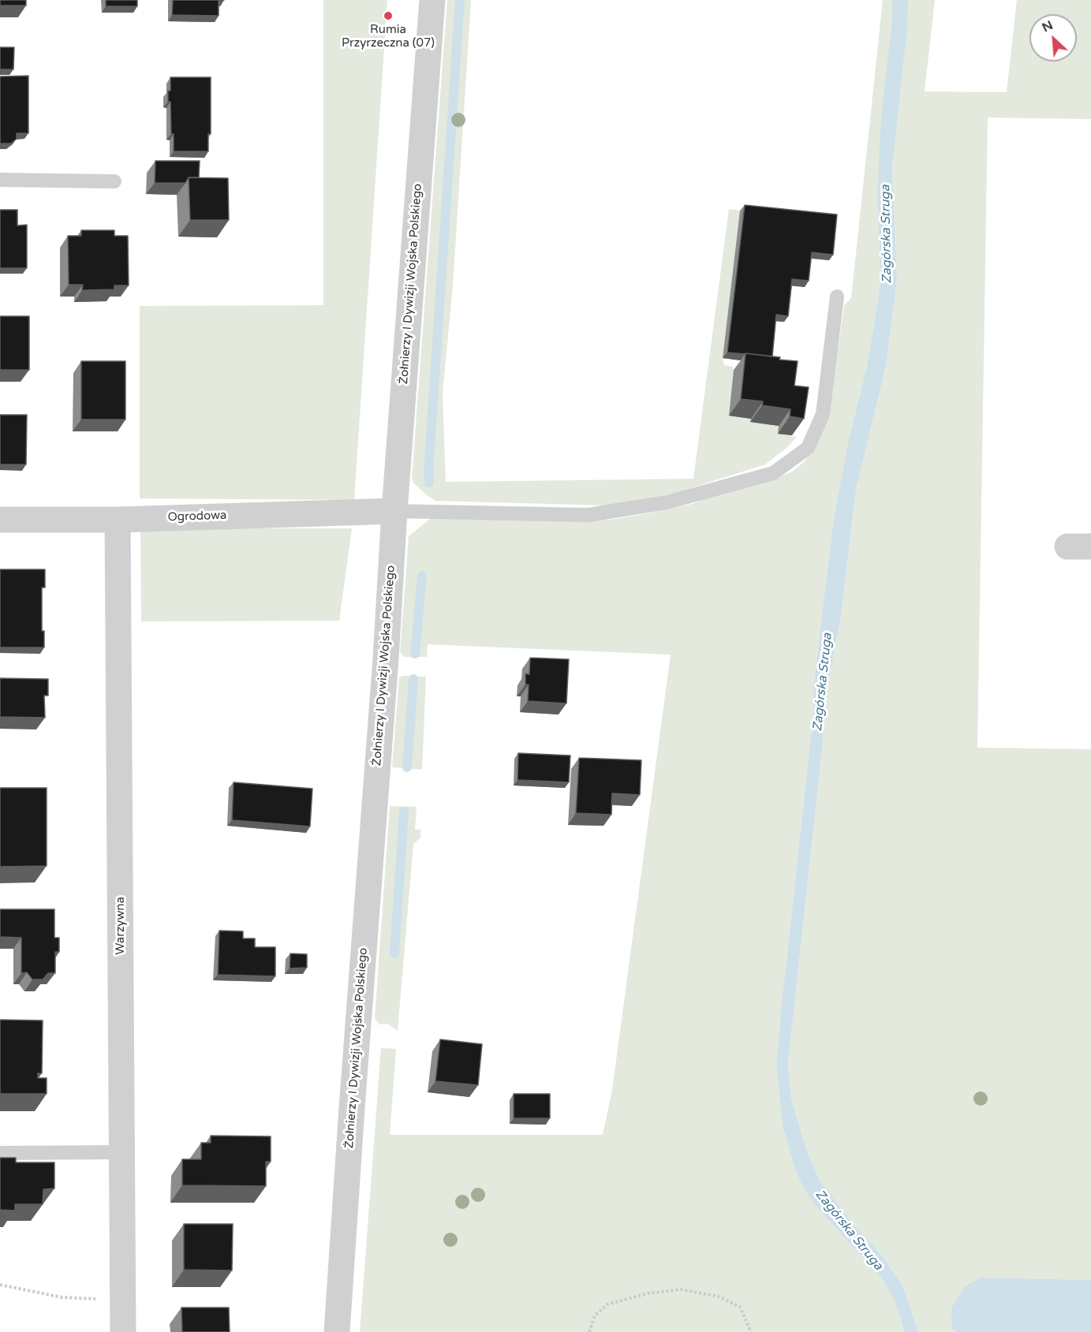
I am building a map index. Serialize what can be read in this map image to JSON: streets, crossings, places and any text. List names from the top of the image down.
{
  "streets": {
    "street": ["Żołnierzy I Dywizji Wojska Polskiego", "Ogrodowa", "Warzywna"]
  },
  "crossings": [
    ["Żołnierzy I Dywizji Wojska Polskiego", "Ogrodowa"],
    ["Ogrodowa", "Warzywna"]
  ],
  "water": ["Zagórska Struga"],
  "places": ["Rumia Przyrzeczna (07)"],
  "north": "top left"
}
